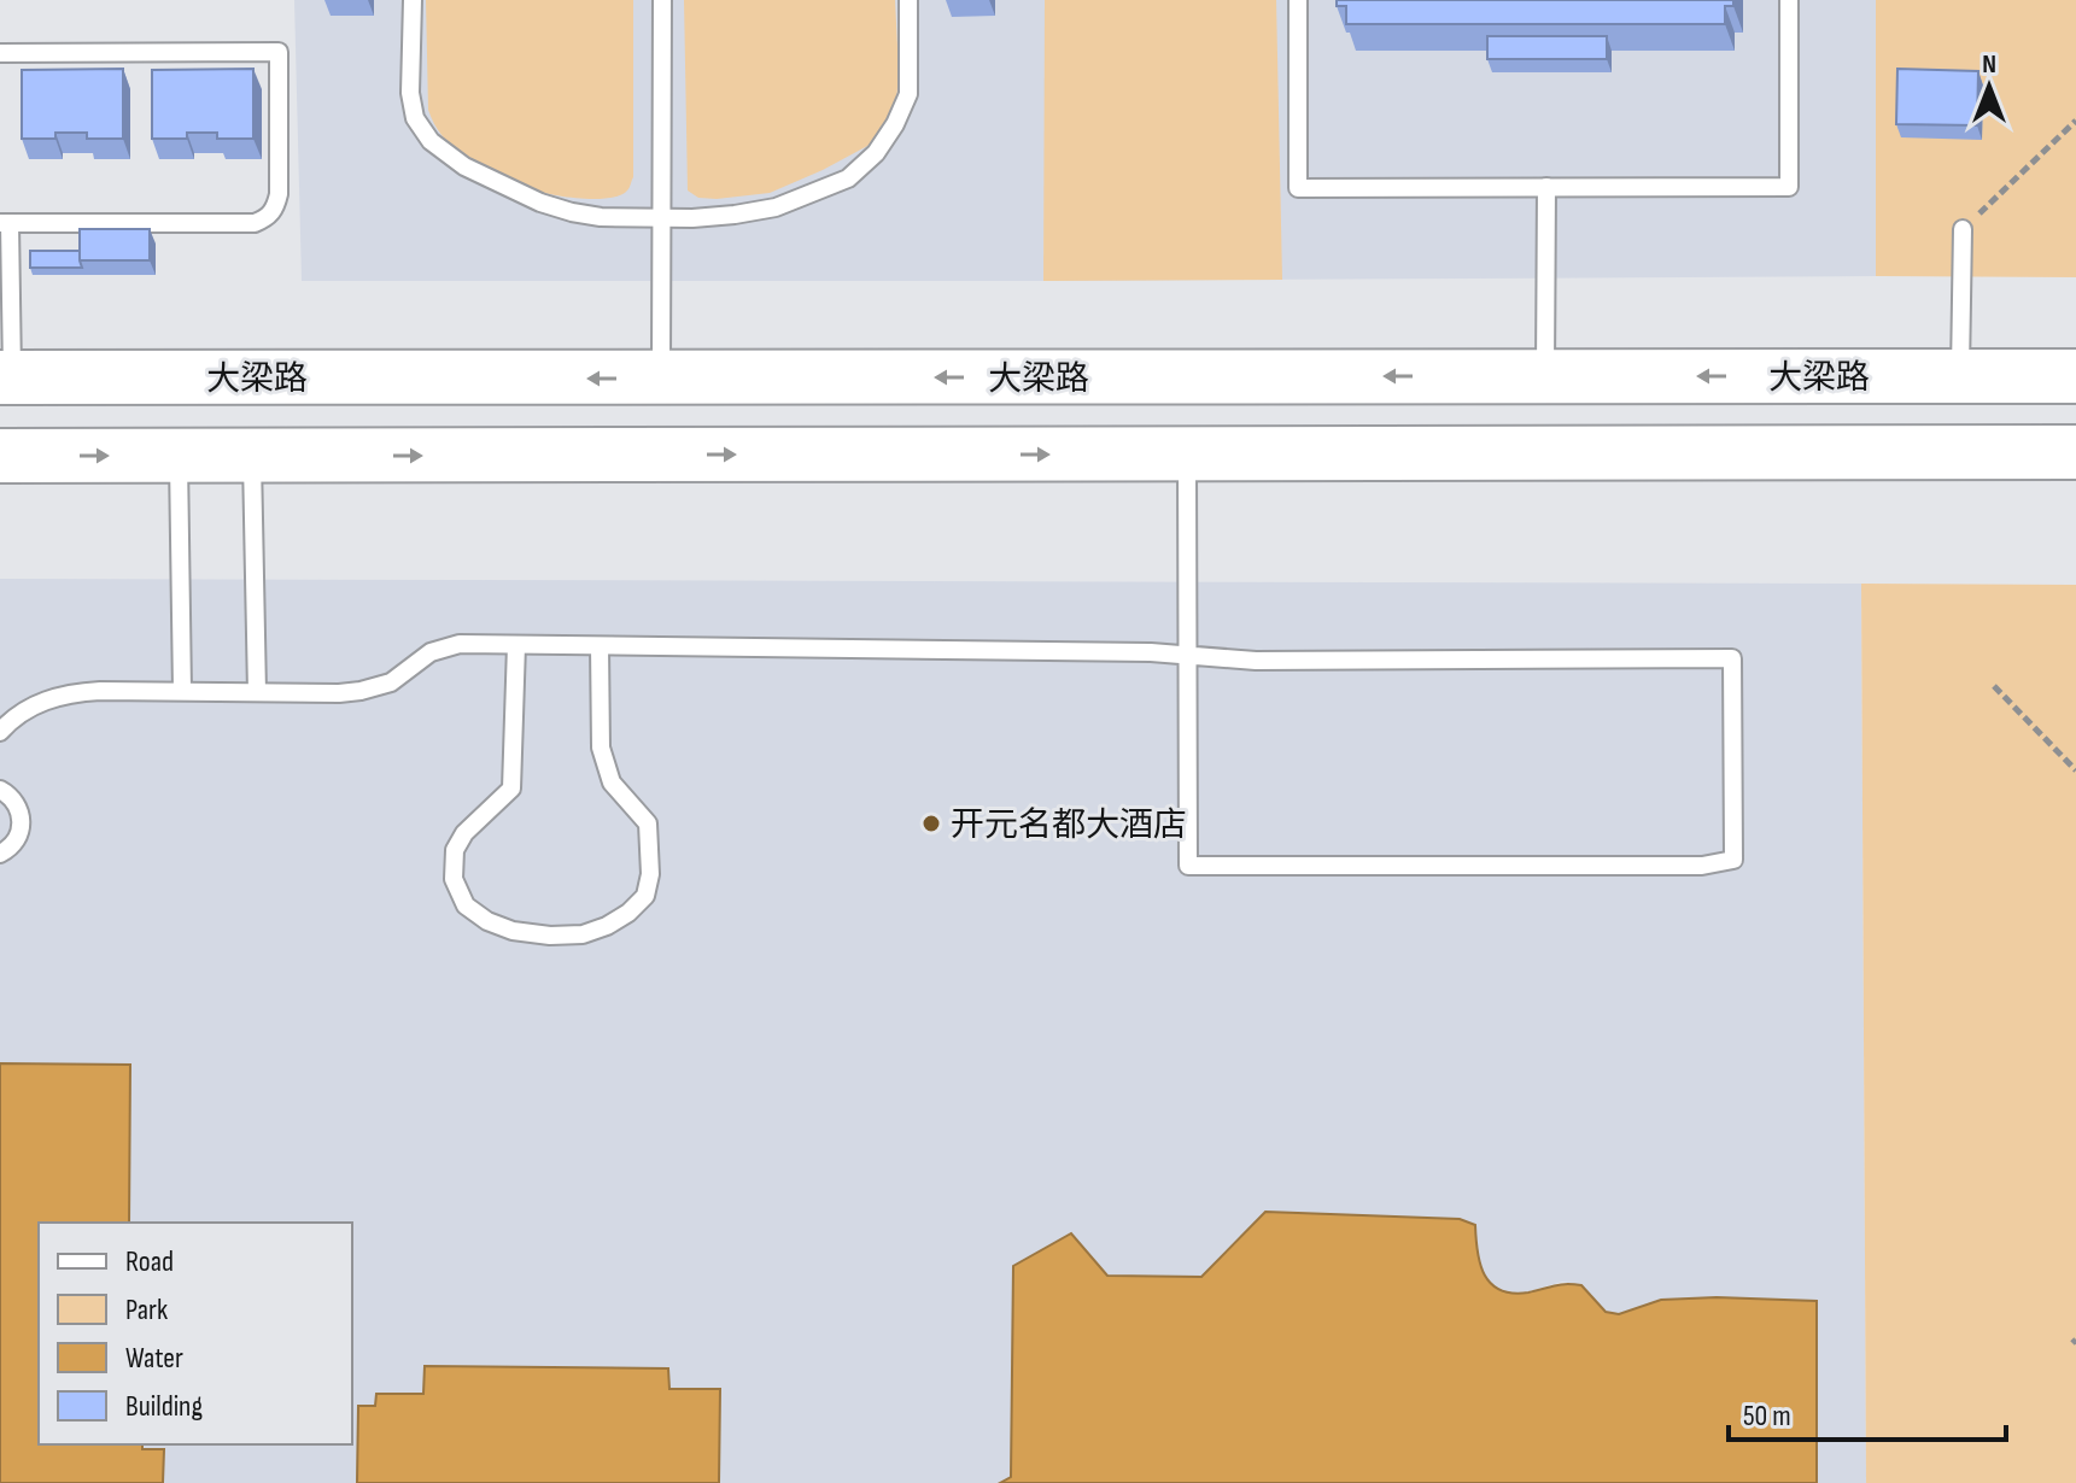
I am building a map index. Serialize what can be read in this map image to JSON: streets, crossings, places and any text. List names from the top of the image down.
{
  "streets": {
    "main road": ["大梁路"]
  },
  "places": ["开元名都大酒店"],
  "legend": [
    "Road",
    "Park",
    "Water",
    "Building"
  ],
  "scale_bar": "50 m",
  "north": "top"
}
